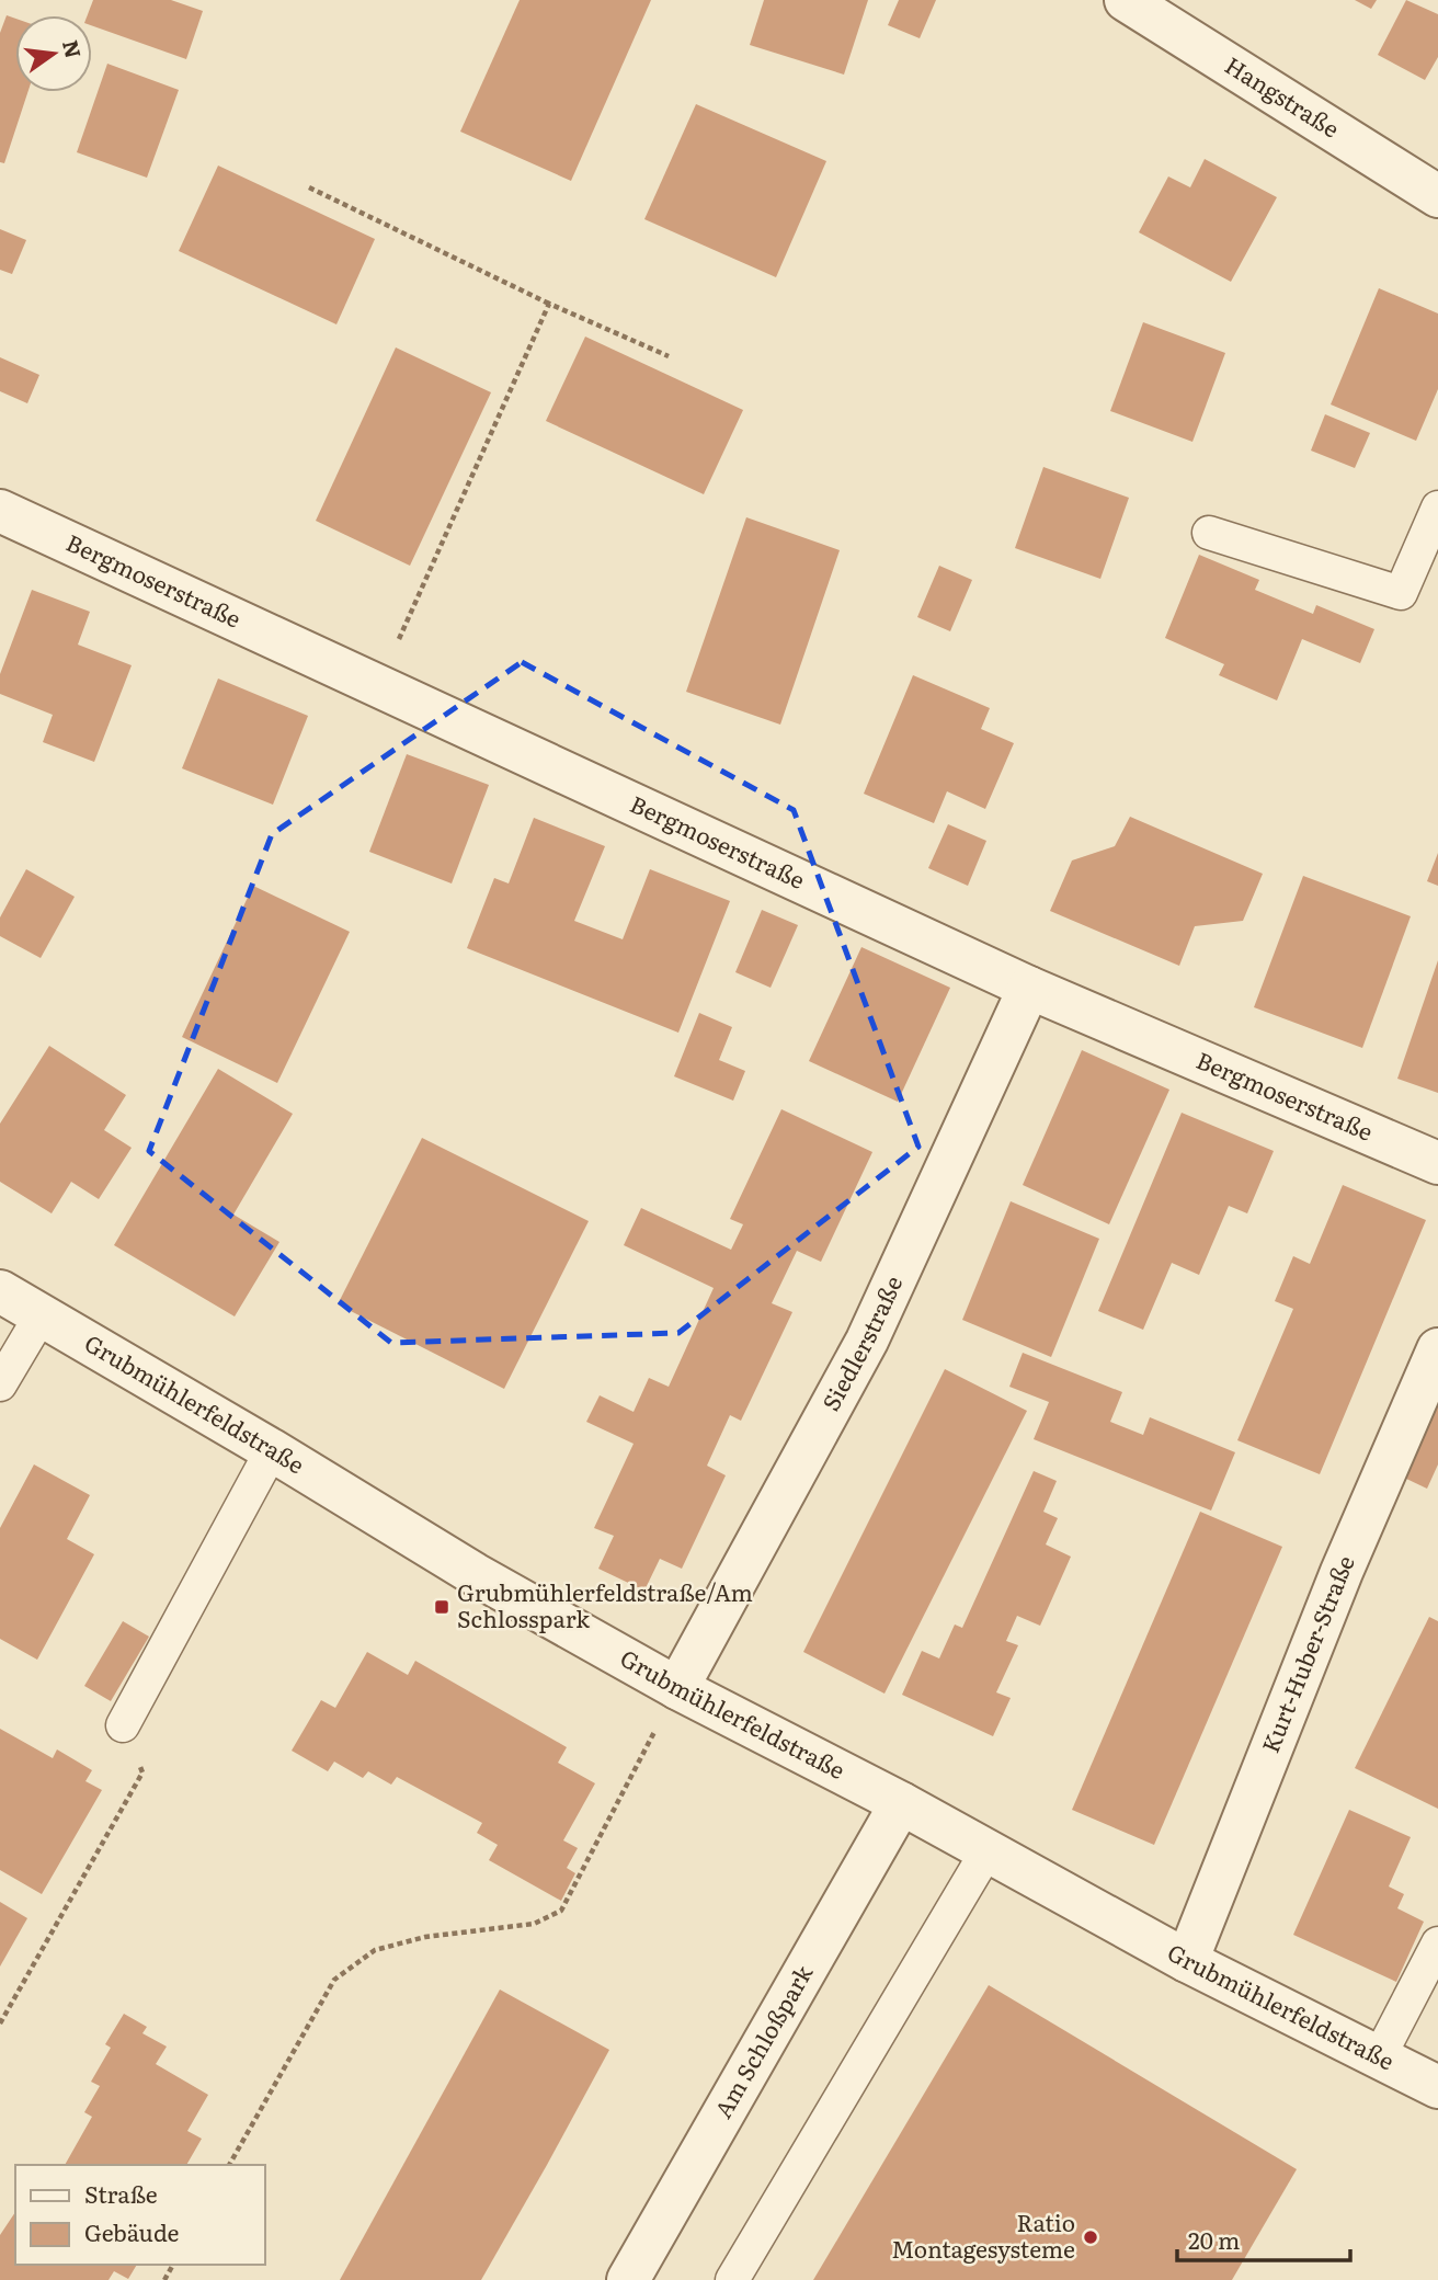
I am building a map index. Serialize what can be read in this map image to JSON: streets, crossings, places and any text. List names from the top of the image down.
{
  "streets": {
    "street": [
      "Hangstraße",
      "Bergmoserstraße",
      "Siedlerstraße",
      "Grubmühlerfeldstraße",
      "Kurt-Huber-Straße",
      "Am Schloßpark"
    ]
  },
  "crossings": [
    ["Bergmoserstraße", "Siedlerstraße"],
    ["Siedlerstraße", "Grubmühlerfeldstraße"],
    ["Grubmühlerfeldstraße", "Kurt-Huber-Straße"],
    ["Grubmühlerfeldstraße", "Am Schloßpark"]
  ],
  "places": {
    "transit": ["Grubmühlerfeldstraße/Am Schlosspark"],
    "other": ["Ratio Montagesysteme"]
  },
  "legend": ["Straße", "Gebäude"],
  "scale_bar": "20 m",
  "north": "right"
}
